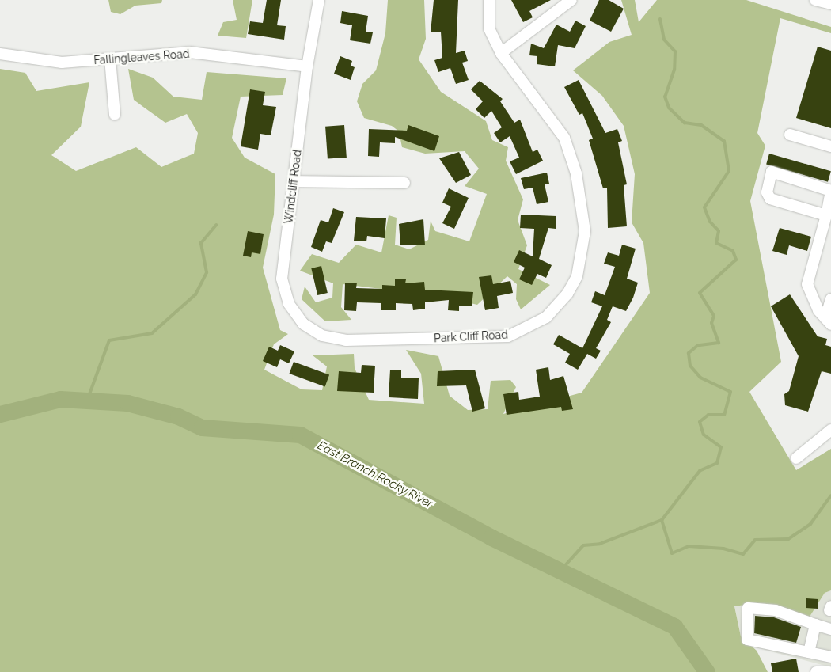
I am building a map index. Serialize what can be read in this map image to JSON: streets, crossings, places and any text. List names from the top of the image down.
{
  "streets": {
    "street": ["Fallingleaves Road", "Windcliff Road", "Park Cliff Road"]
  },
  "crossings": [
    ["Fallingleaves Road", "Windcliff Road"],
    ["Windcliff Road", "Park Cliff Road"]
  ],
  "water": ["East Branch Rocky River"]
}
